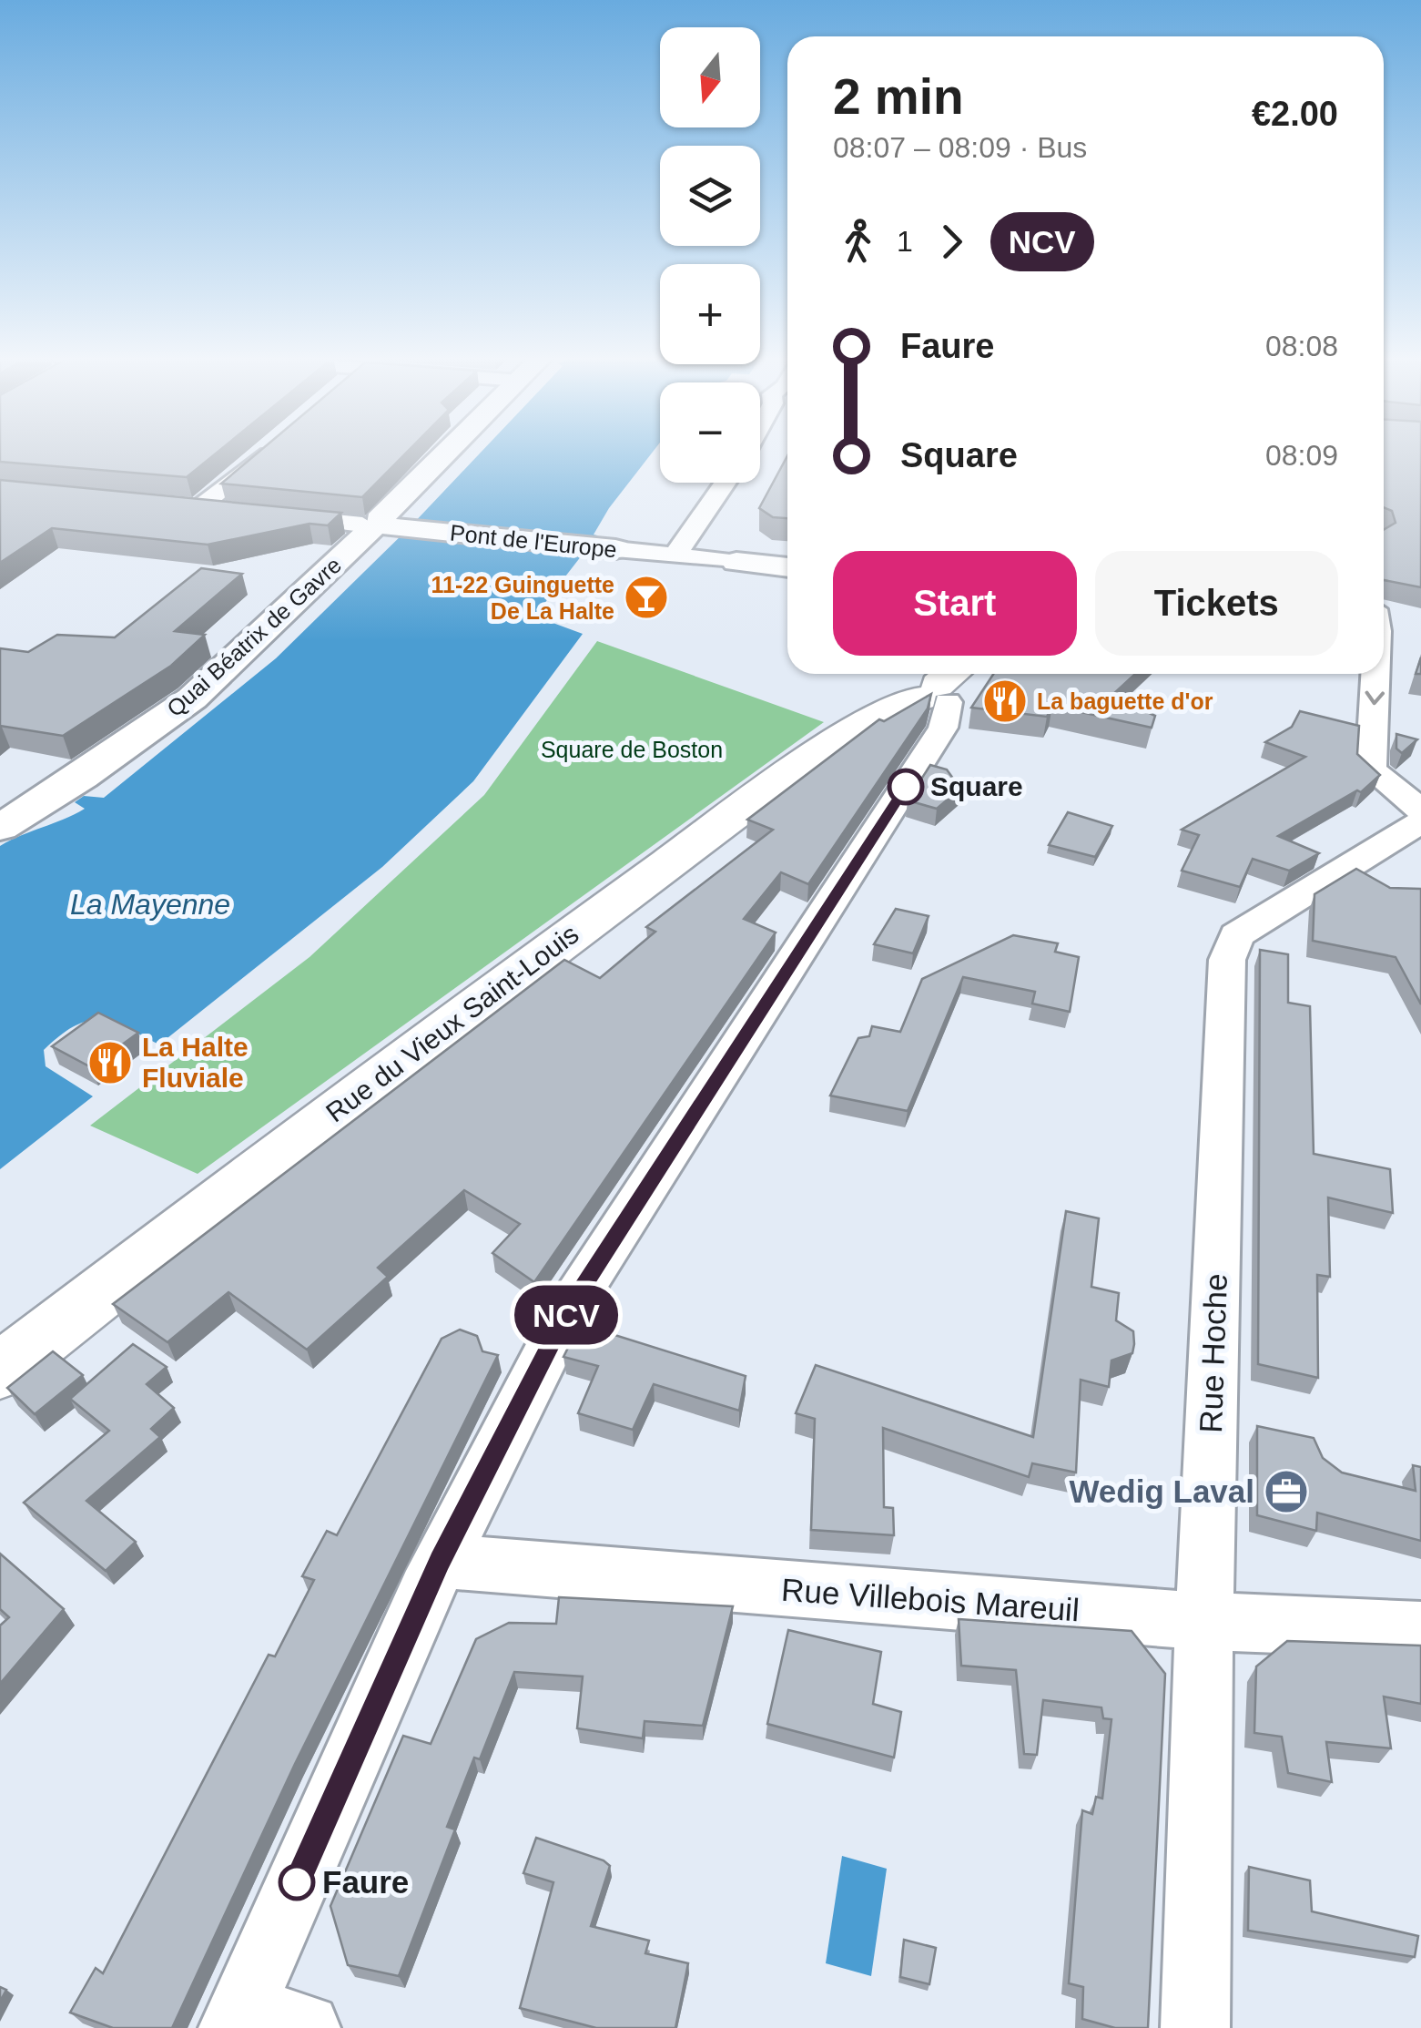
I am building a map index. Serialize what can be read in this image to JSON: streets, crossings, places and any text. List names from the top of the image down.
{
  "streets": {
    "main road": ["Rue du Vieux Saint-Louis"],
    "street": [
      "Pont de l'Europe",
      "Quai Béatrix de Gavre",
      "Rue Hoche",
      "Rue Villebois Mareuil"
    ]
  },
  "crossings": [
    ["Pont de l'Europe", "Quai Béatrix de Gavre"],
    ["Rue Hoche", "Rue Villebois Mareuil"]
  ],
  "water": ["La Mayenne"],
  "parks": ["Square de Boston"],
  "places": {
    "bar": ["11-22 Guinguette De La Halte"],
    "restaurant": ["La baguette d'or", "La Halte Fluviale"],
    "other": ["Square", "Faure"],
    "office": ["Wedig Laval"]
  },
  "lines": ["bus line NCV"],
  "north": "bottom",
  "page": {
    "on_map": "NCV",
    "map_buttons": ["+", "−"],
    "heading": ["2 min", "08:07 – 08:09 · Bus", "€2.00"],
    "legs": ["1", "NCV"],
    "list": [
      {
        "name": "Faure",
        "value": "08:08"
      },
      {
        "name": "Square",
        "value": "08:09"
      }
    ],
    "buttons": ["Start", "Tickets"]
  }
}
